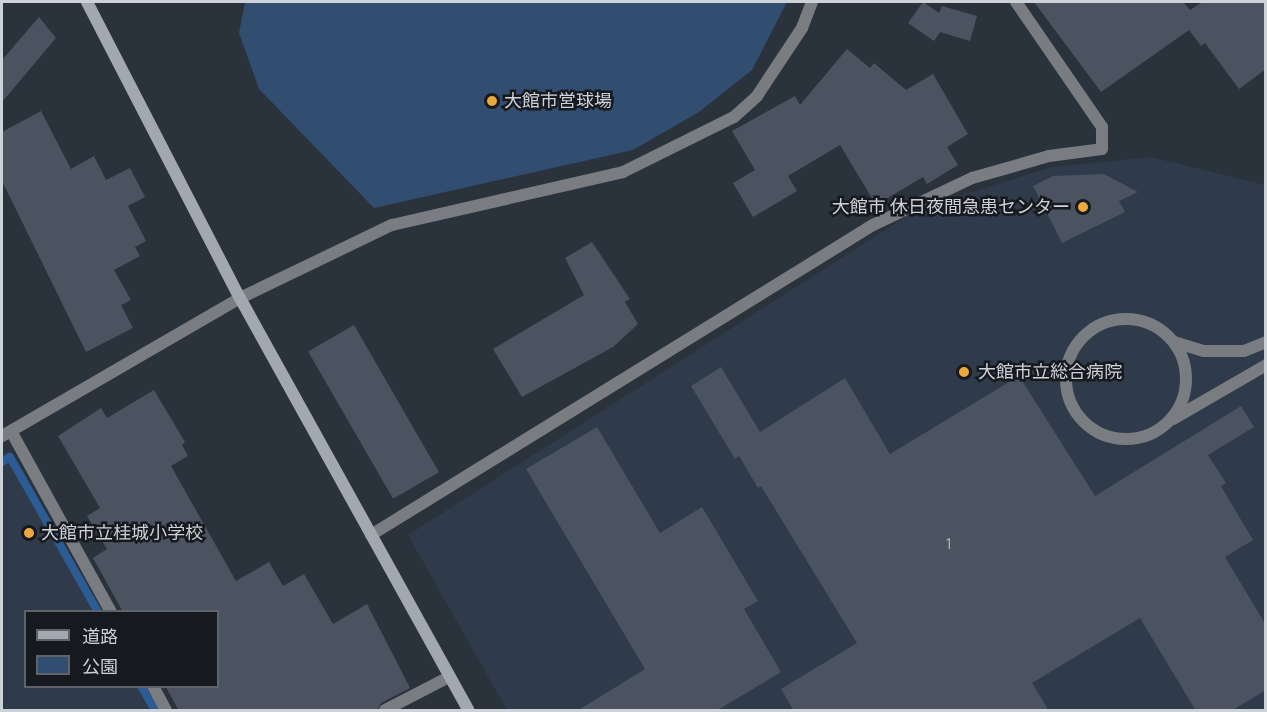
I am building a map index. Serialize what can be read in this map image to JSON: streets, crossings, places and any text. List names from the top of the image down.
{
  "places": [
    "大館市営球場",
    "大館市 休日夜間急患センター",
    "大館市立総合病院",
    "大館市立桂城小学校"
  ],
  "house_numbers": ["1"],
  "legend": ["道路", "公園"]
}
